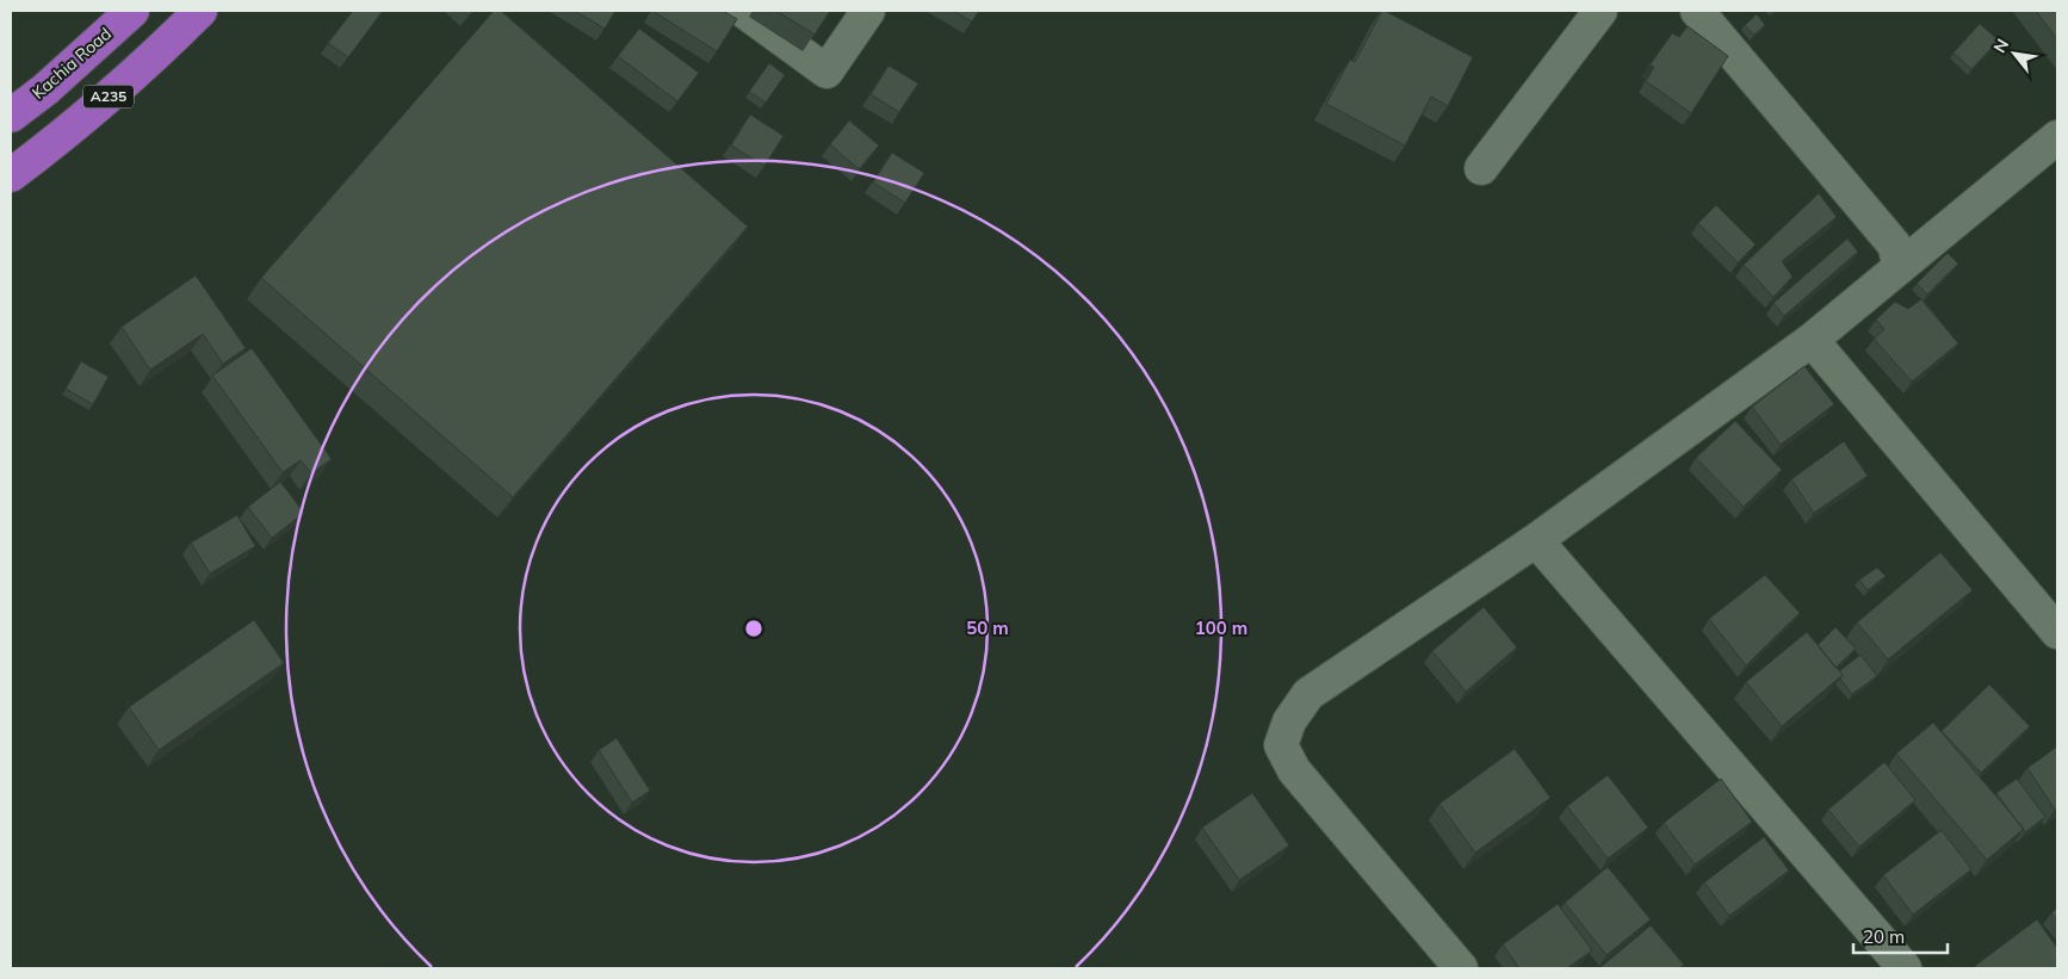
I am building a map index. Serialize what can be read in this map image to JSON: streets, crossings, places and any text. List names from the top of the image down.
{
  "streets": {
    "highway": ["Kachia Road", "A235"]
  },
  "scale_bar": "20 m",
  "north": "top left",
  "rings": ["50 m", "100 m"]
}
